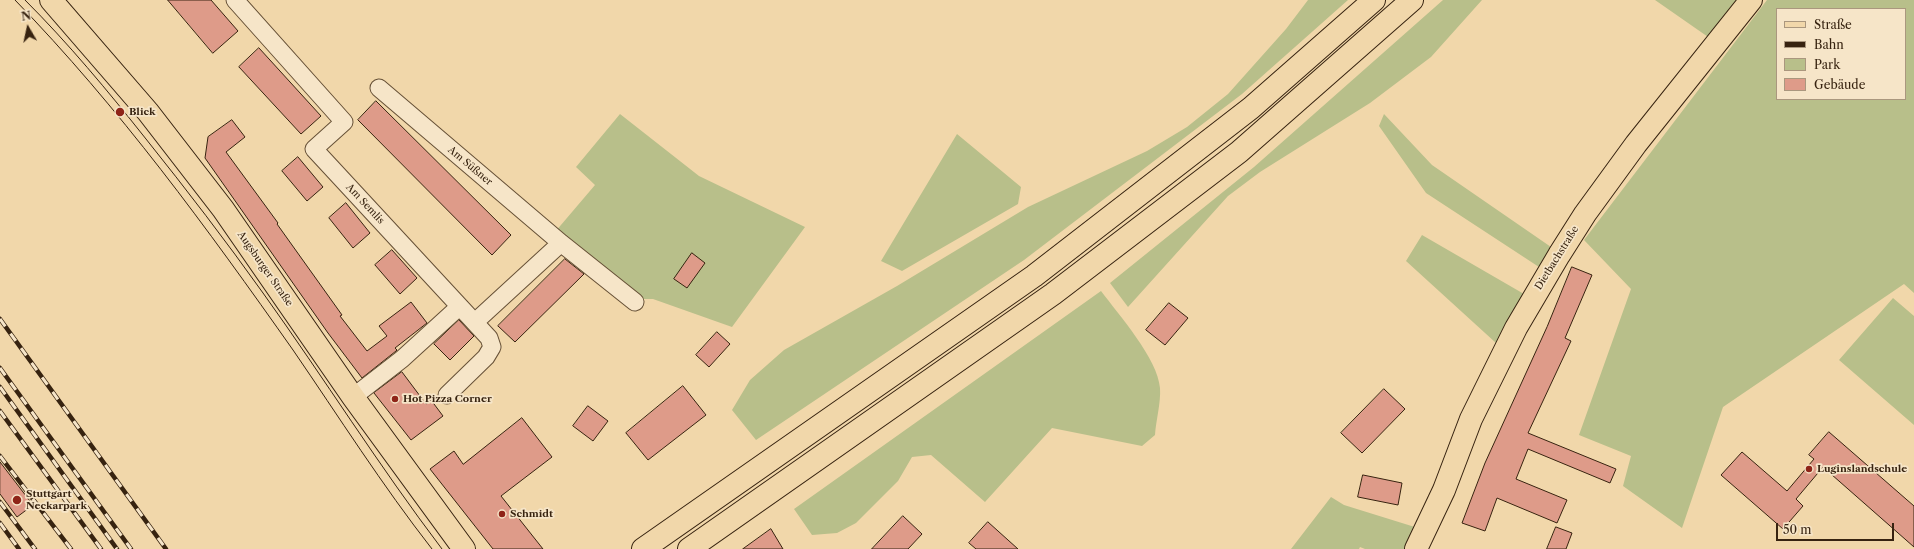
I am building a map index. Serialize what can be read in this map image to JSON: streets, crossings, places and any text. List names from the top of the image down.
{
  "streets": {
    "main road": ["Dietbachstraße", "Augsburger Straße"],
    "street": ["Am Süßner", "Am Semlis"]
  },
  "places": [
    "Blick",
    "Hot Pizza Corner",
    "Luginslandschule",
    "Stuttgart Neckarpark",
    "Schmidt"
  ],
  "legend": [
    "Straße",
    "Bahn",
    "Park",
    "Gebäude"
  ],
  "scale_bar": "50 m",
  "north": "top"
}
